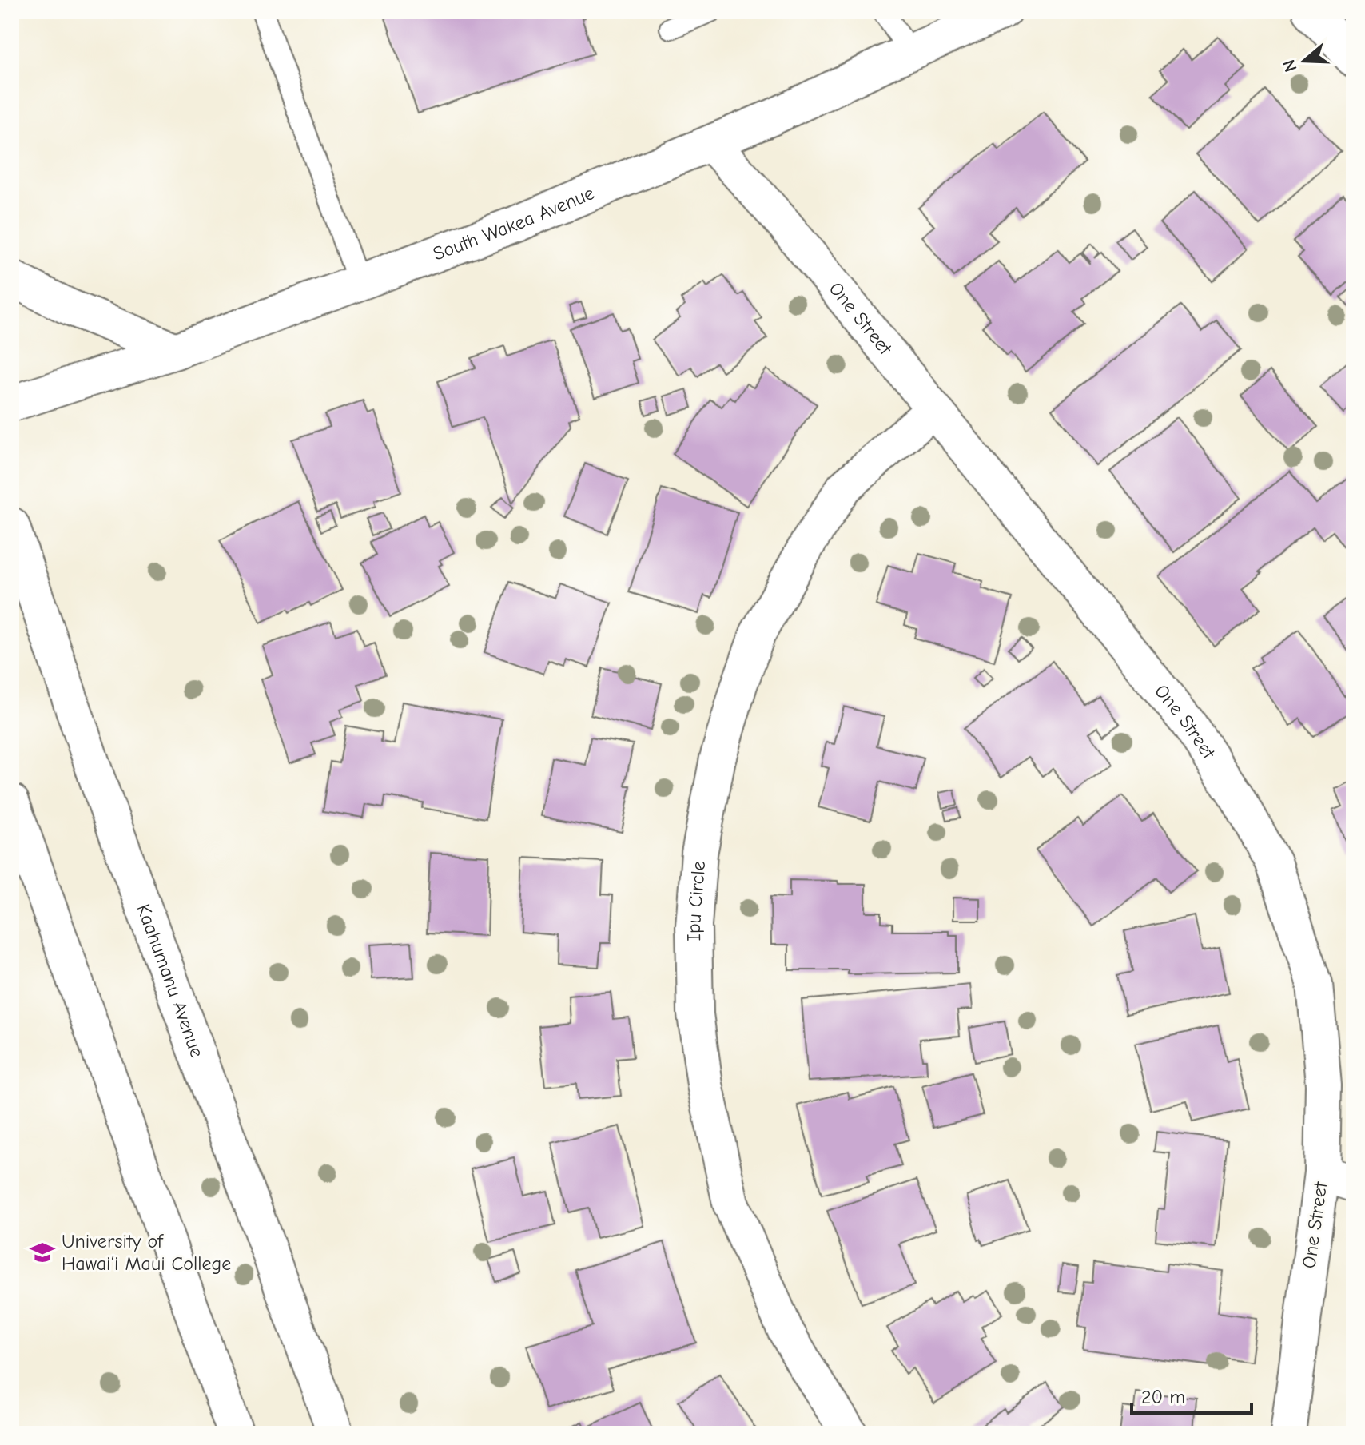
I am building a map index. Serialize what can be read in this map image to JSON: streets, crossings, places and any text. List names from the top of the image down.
{
  "streets": {
    "street": [
      "South Wakea Avenue",
      "One Street",
      "Ipu Circle",
      "Kaahumanu Avenue"
    ]
  },
  "crossings": [
    ["South Wakea Avenue", "One Street"],
    ["One Street", "Ipu Circle"]
  ],
  "places": {
    "school or university": ["University of Hawai‘i Maui College"]
  },
  "scale_bar": "20 m",
  "north": "left"
}
